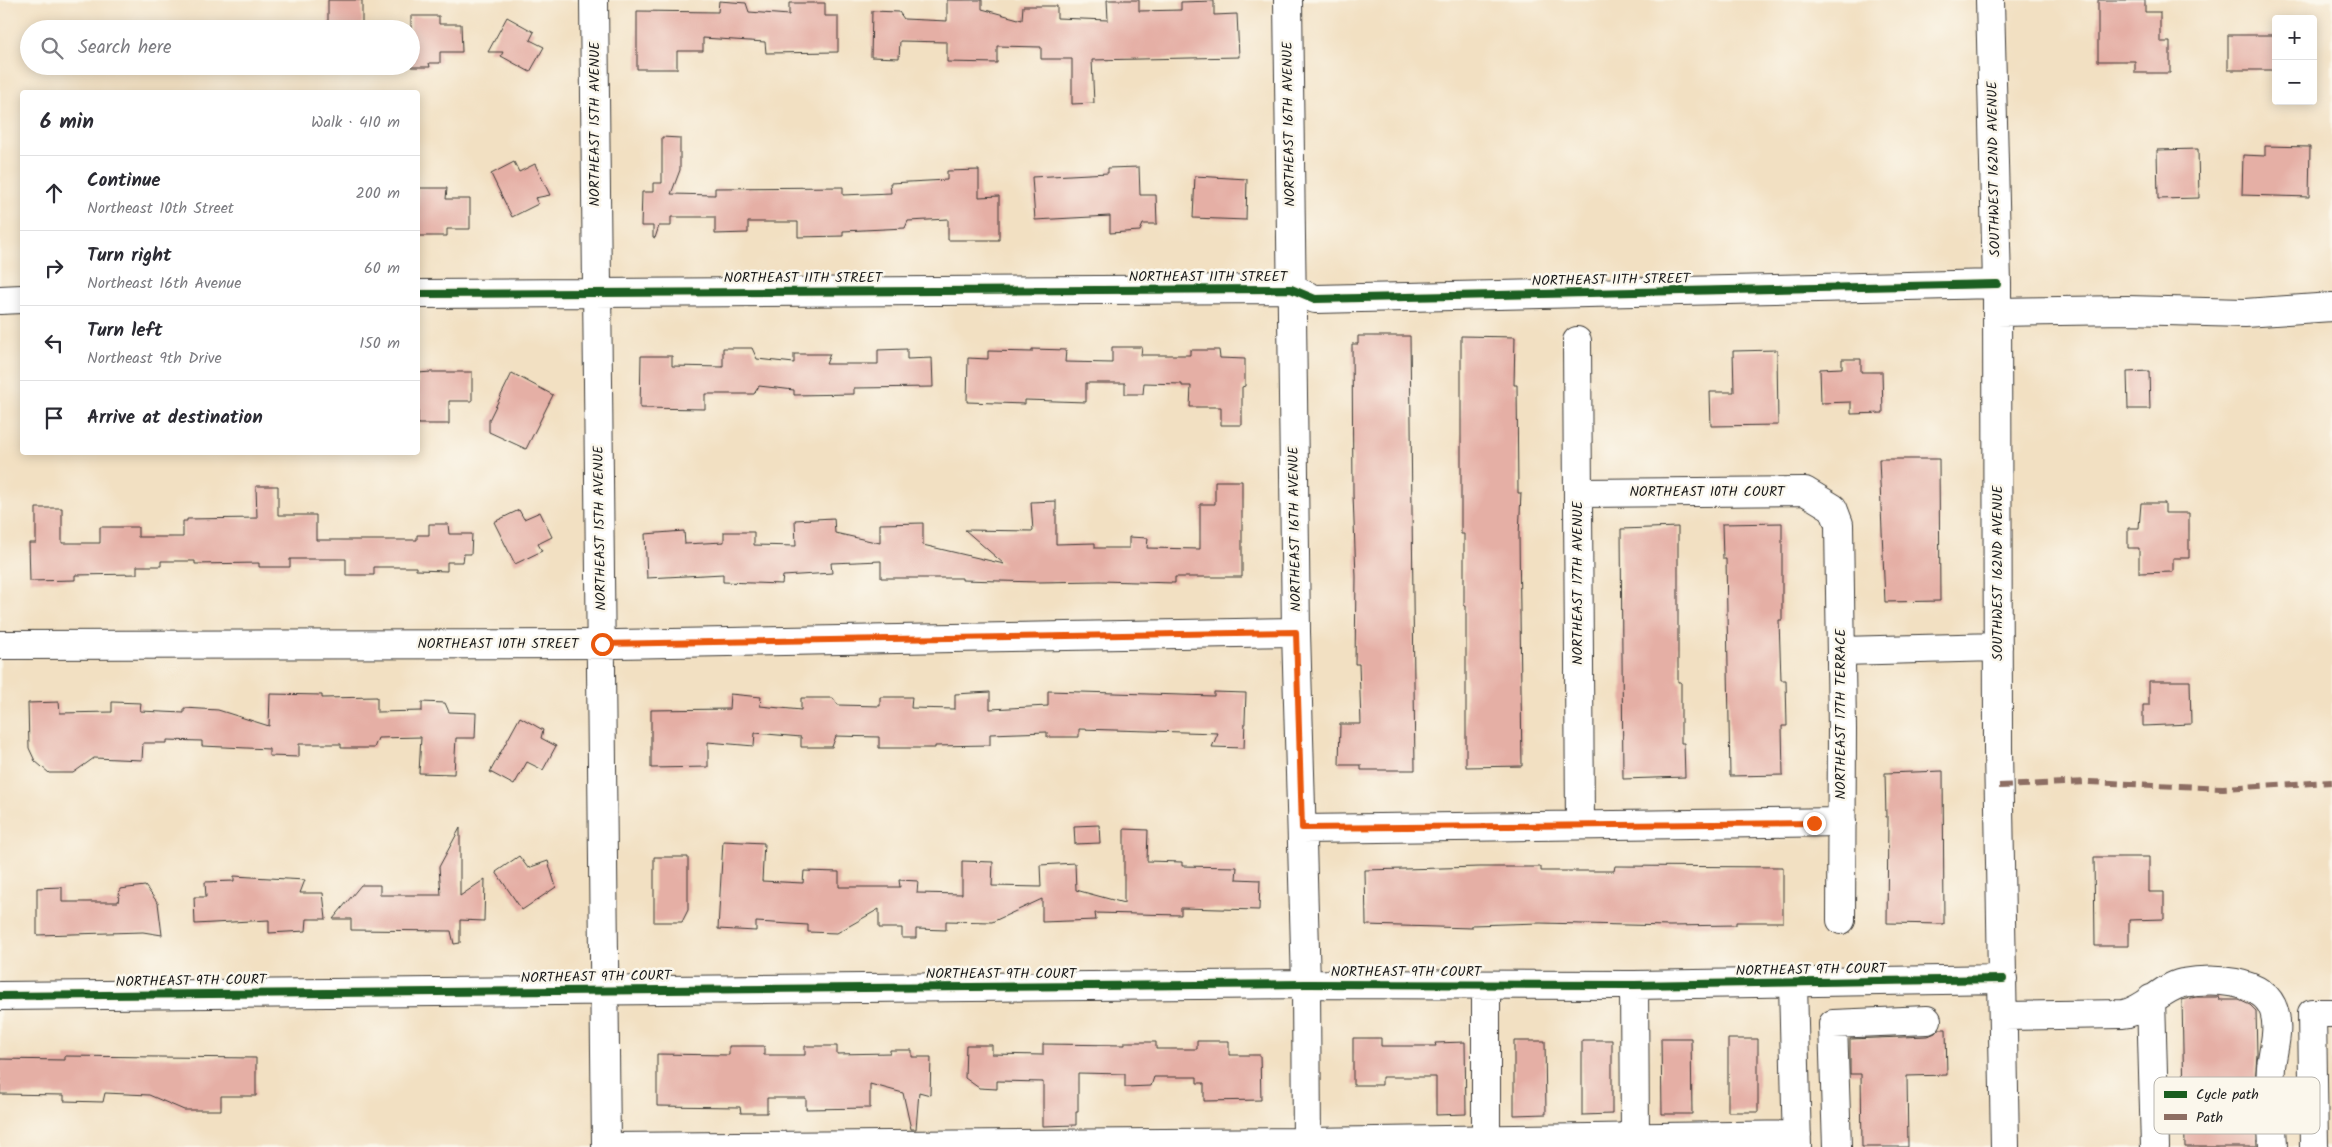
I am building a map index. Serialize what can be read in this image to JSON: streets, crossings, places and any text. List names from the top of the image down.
{
  "streets": {
    "street": [
      "NORTHEAST 15TH AVENUE",
      "NORTHEAST 16TH AVENUE",
      "SOUTHWEST 162ND AVENUE",
      "NORTHEAST 11TH STREET",
      "NORTHEAST 10TH COURT",
      "NORTHEAST 17TH AVENUE",
      "NORTHEAST 10TH STREET",
      "NORTHEAST 17TH TERRACE",
      "NORTHEAST 9TH COURT"
    ]
  },
  "crossings": [
    ["NORTHEAST 15TH AVENUE", "NORTHEAST 11TH STREET"],
    ["NORTHEAST 15TH AVENUE", "NORTHEAST 10TH STREET"],
    ["NORTHEAST 15TH AVENUE", "NORTHEAST 9TH COURT"],
    ["NORTHEAST 16TH AVENUE", "NORTHEAST 11TH STREET"],
    ["NORTHEAST 16TH AVENUE", "NORTHEAST 10TH STREET"],
    ["NORTHEAST 16TH AVENUE", "NORTHEAST 9TH COURT"],
    ["SOUTHWEST 162ND AVENUE", "NORTHEAST 11TH STREET"],
    ["SOUTHWEST 162ND AVENUE", "NORTHEAST 9TH COURT"],
    ["NORTHEAST 10TH COURT", "NORTHEAST 17TH AVENUE"],
    ["NORTHEAST 10TH COURT", "NORTHEAST 17TH TERRACE"]
  ],
  "legend": ["Cycle path", "Path"],
  "page": {
    "map_buttons": ["+", "−"],
    "search": "Search here",
    "heading": ["6 min", "Walk · 410 m"],
    "list": [
      ["Continue", "Northeast 10th Street", "200 m"],
      ["Turn right", "Northeast 16th Avenue", "60 m"],
      ["Turn left", "Northeast 9th Drive", "150 m"],
      "Arrive at destination"
    ]
  }
}
